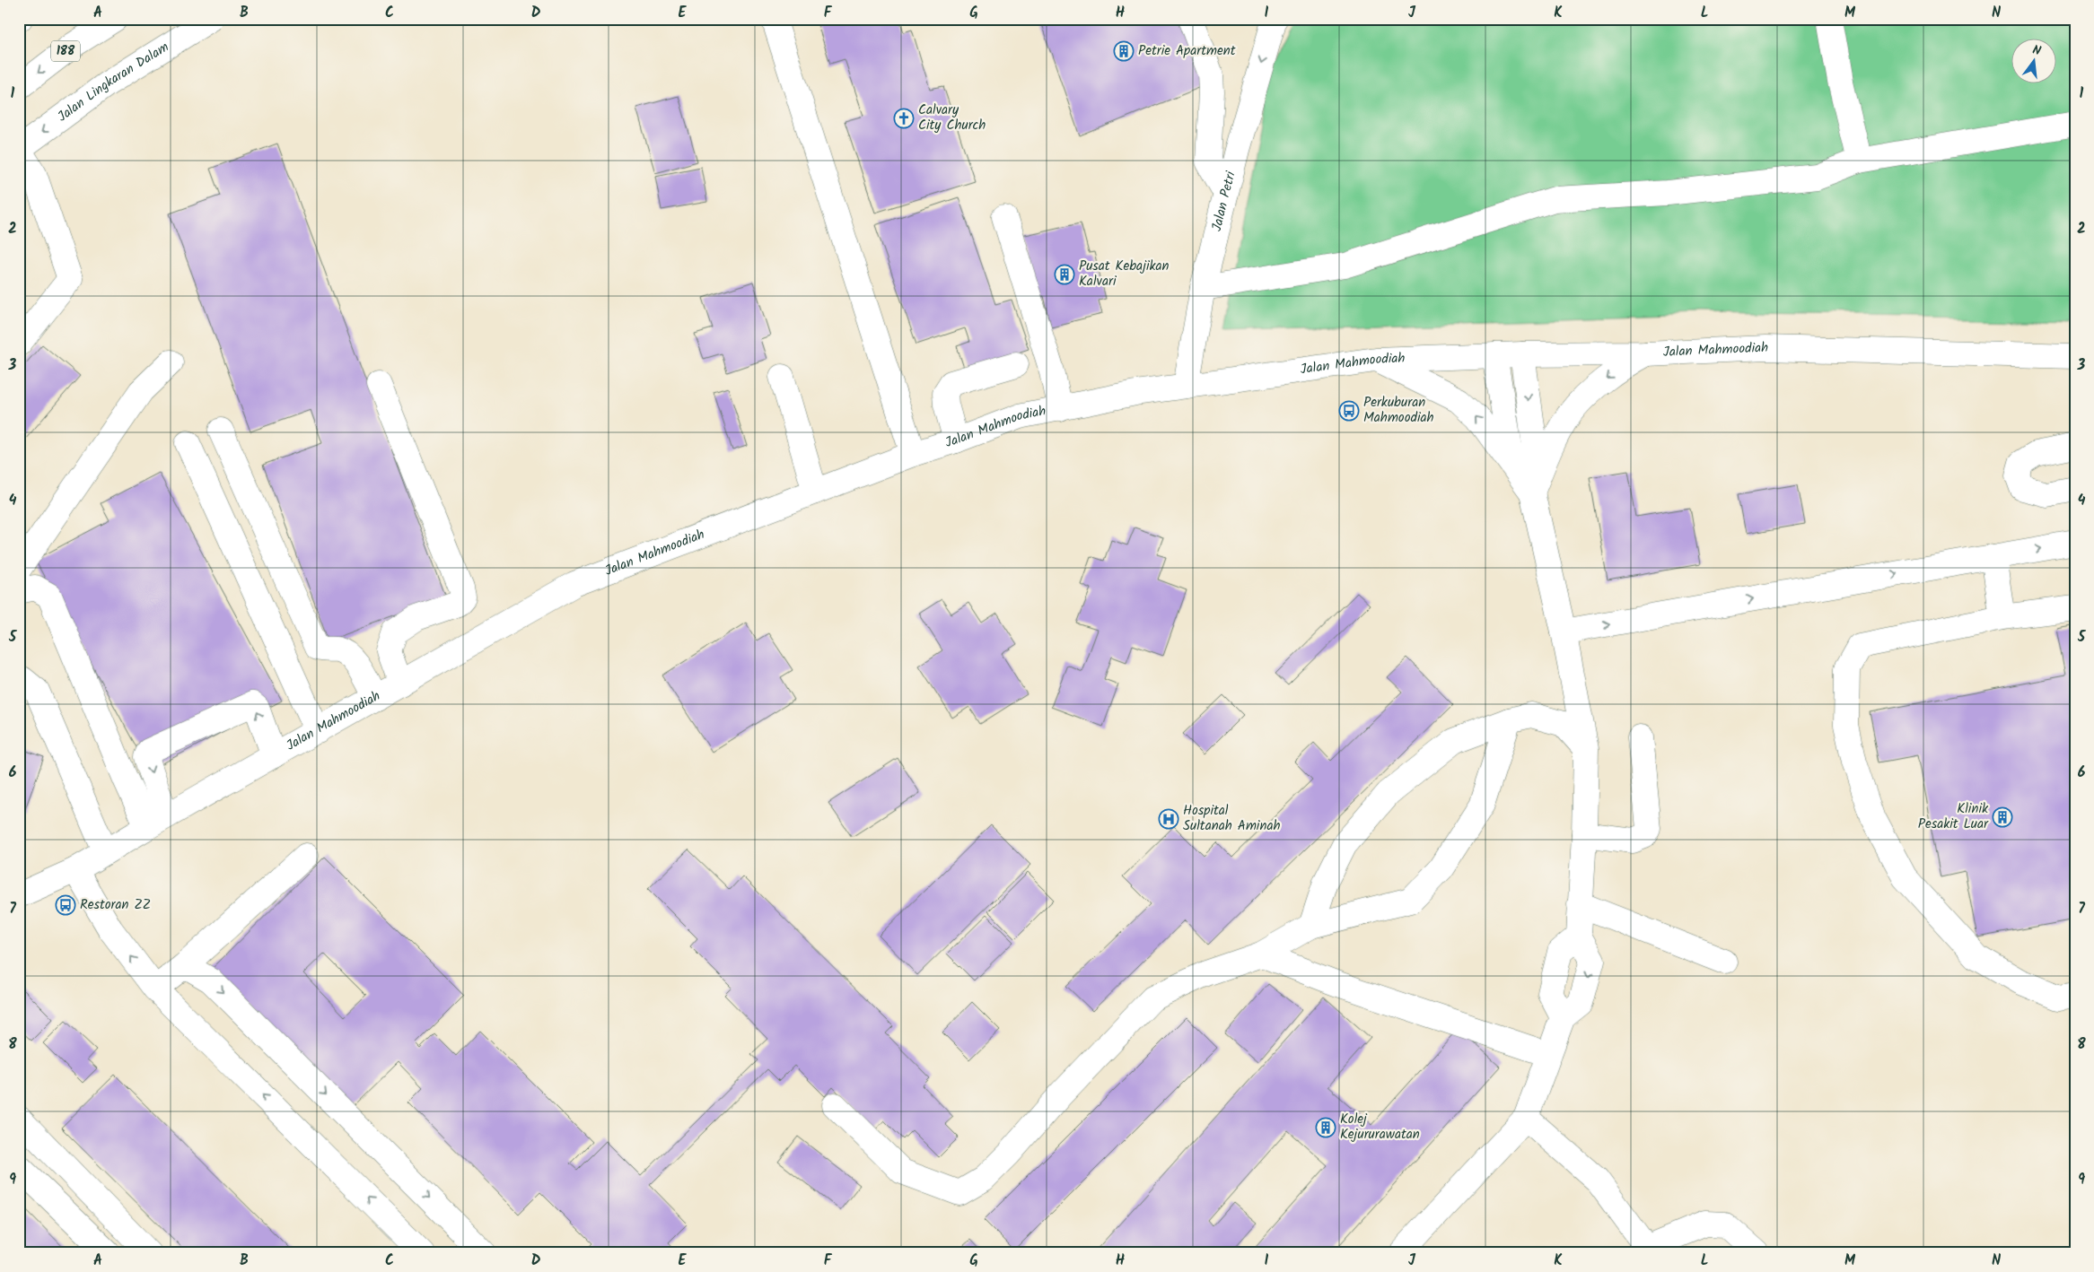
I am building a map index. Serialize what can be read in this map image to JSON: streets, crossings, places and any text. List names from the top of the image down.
{
  "streets": {
    "main road": [
      "188",
      "Jalan Lingkaran Dalam",
      "Jalan Petri",
      "Jalan Mahmoodiah"
    ]
  },
  "crossings": [
    ["Jalan Petri", "Jalan Mahmoodiah"]
  ],
  "one_way": ["Jalan Petri"],
  "places": {
    "building": [
      "Petrie Apartment",
      "Pusat Kebajikan Kalvari",
      "Klinik Pesakit Luar",
      "Kolej Kejururawatan"
    ],
    "church": ["Calvary City Church"],
    "bus stop": ["Perkuburan Mahmoodiah", "Restoran ZZ"],
    "hospital": ["Hospital Sultanah Aminah"]
  },
  "north": "top",
  "grid": {
    "columns": [
      "A",
      "B",
      "C",
      "D",
      "E",
      "F",
      "G",
      "H",
      "I",
      "J",
      "K",
      "L",
      "M",
      "N"
    ],
    "rows": [
      "1",
      "2",
      "3",
      "4",
      "5",
      "6",
      "7",
      "8",
      "9"
    ]
  }
}
